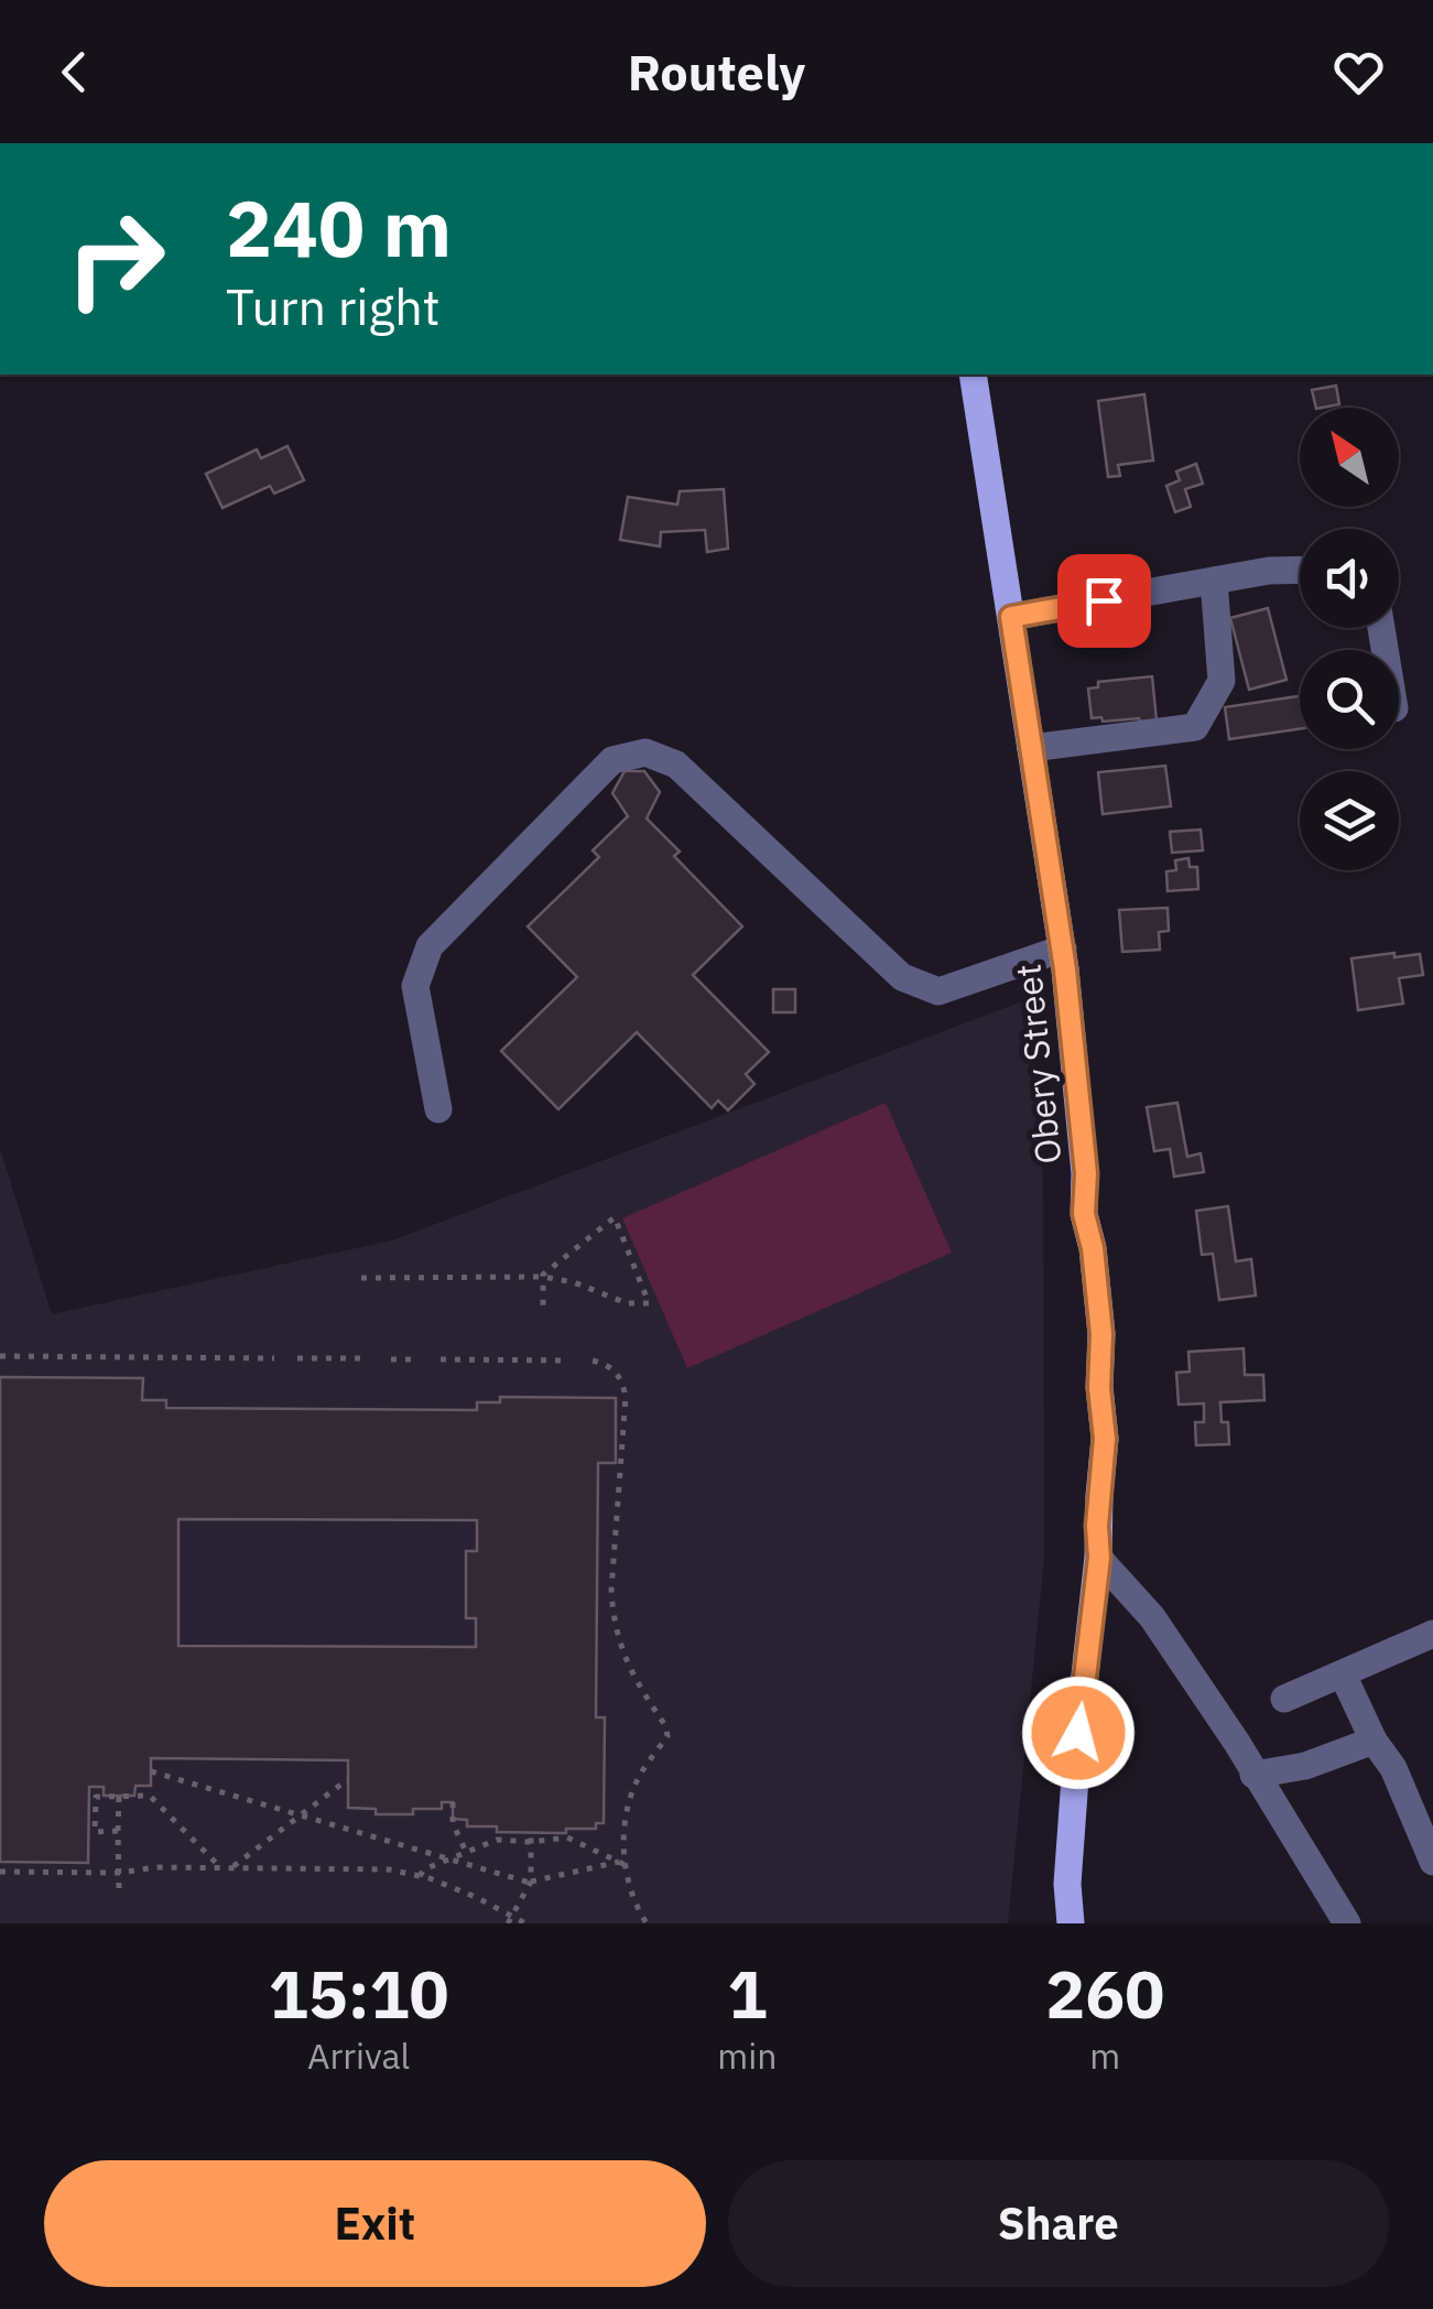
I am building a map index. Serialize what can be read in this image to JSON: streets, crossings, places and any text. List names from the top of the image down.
{
  "streets": {
    "main road": ["Obery Street"]
  },
  "north": "top left",
  "page": {
    "header": "Routely",
    "turn": ["240 m", "Turn right"],
    "eta": [
      "15:10",
      "Arrival",
      "1",
      "min",
      "260",
      "m"
    ],
    "buttons": ["Exit", "Share"]
  }
}
